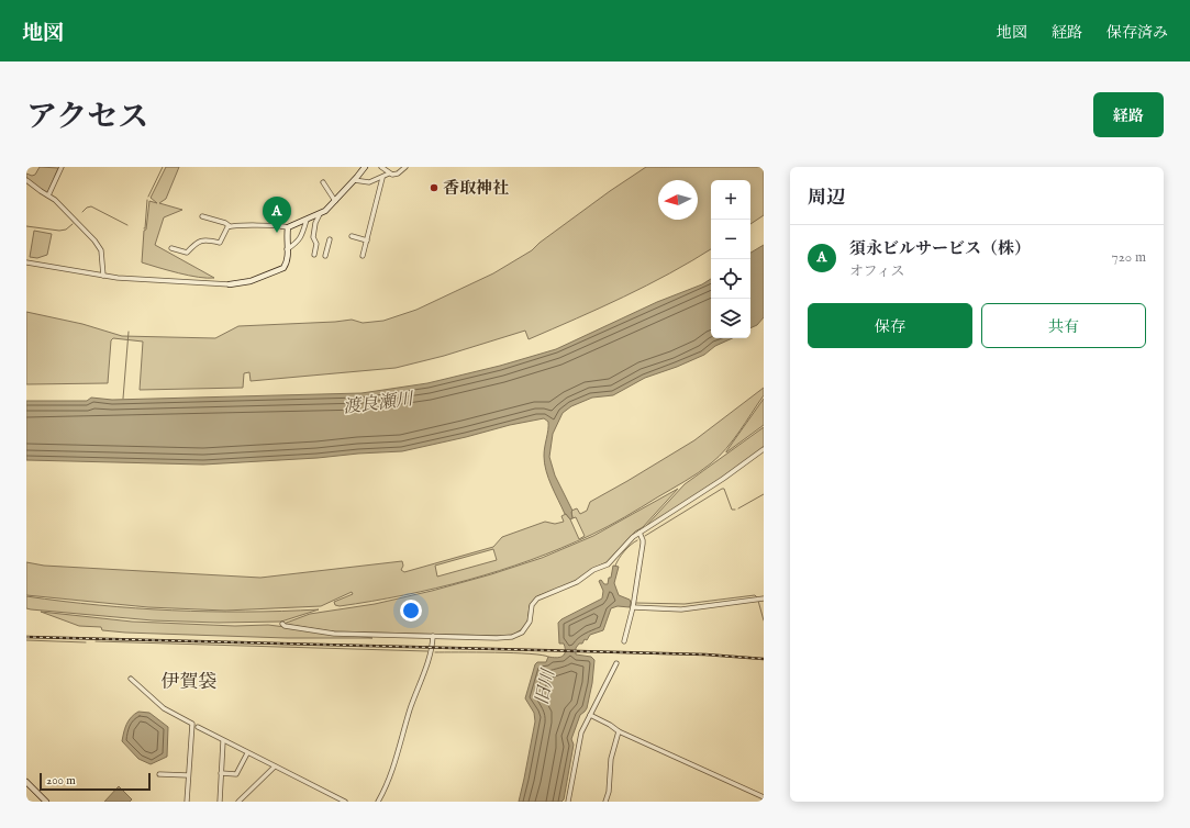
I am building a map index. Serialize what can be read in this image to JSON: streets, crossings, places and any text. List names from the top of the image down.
{
  "districts": ["伊賀袋"],
  "water": ["渡良瀬川", "旧川"],
  "places": ["香取神社"],
  "scale_bar": "200 m",
  "north": "left",
  "page": {
    "header": "地図",
    "nav": ["地図", "経路", "保存済み"],
    "title": "アクセス",
    "buttons": [
      "経路",
      ["保存", "共有"]
    ],
    "heading": "周辺",
    "map_buttons": ["+", "−"],
    "pins": "A",
    "list": [
      {
        "mark": "A",
        "name": "須永ビルサービス（株）",
        "note": "オフィス",
        "value": "720 m"
      }
    ],
    "scale": "200 m"
  }
}
